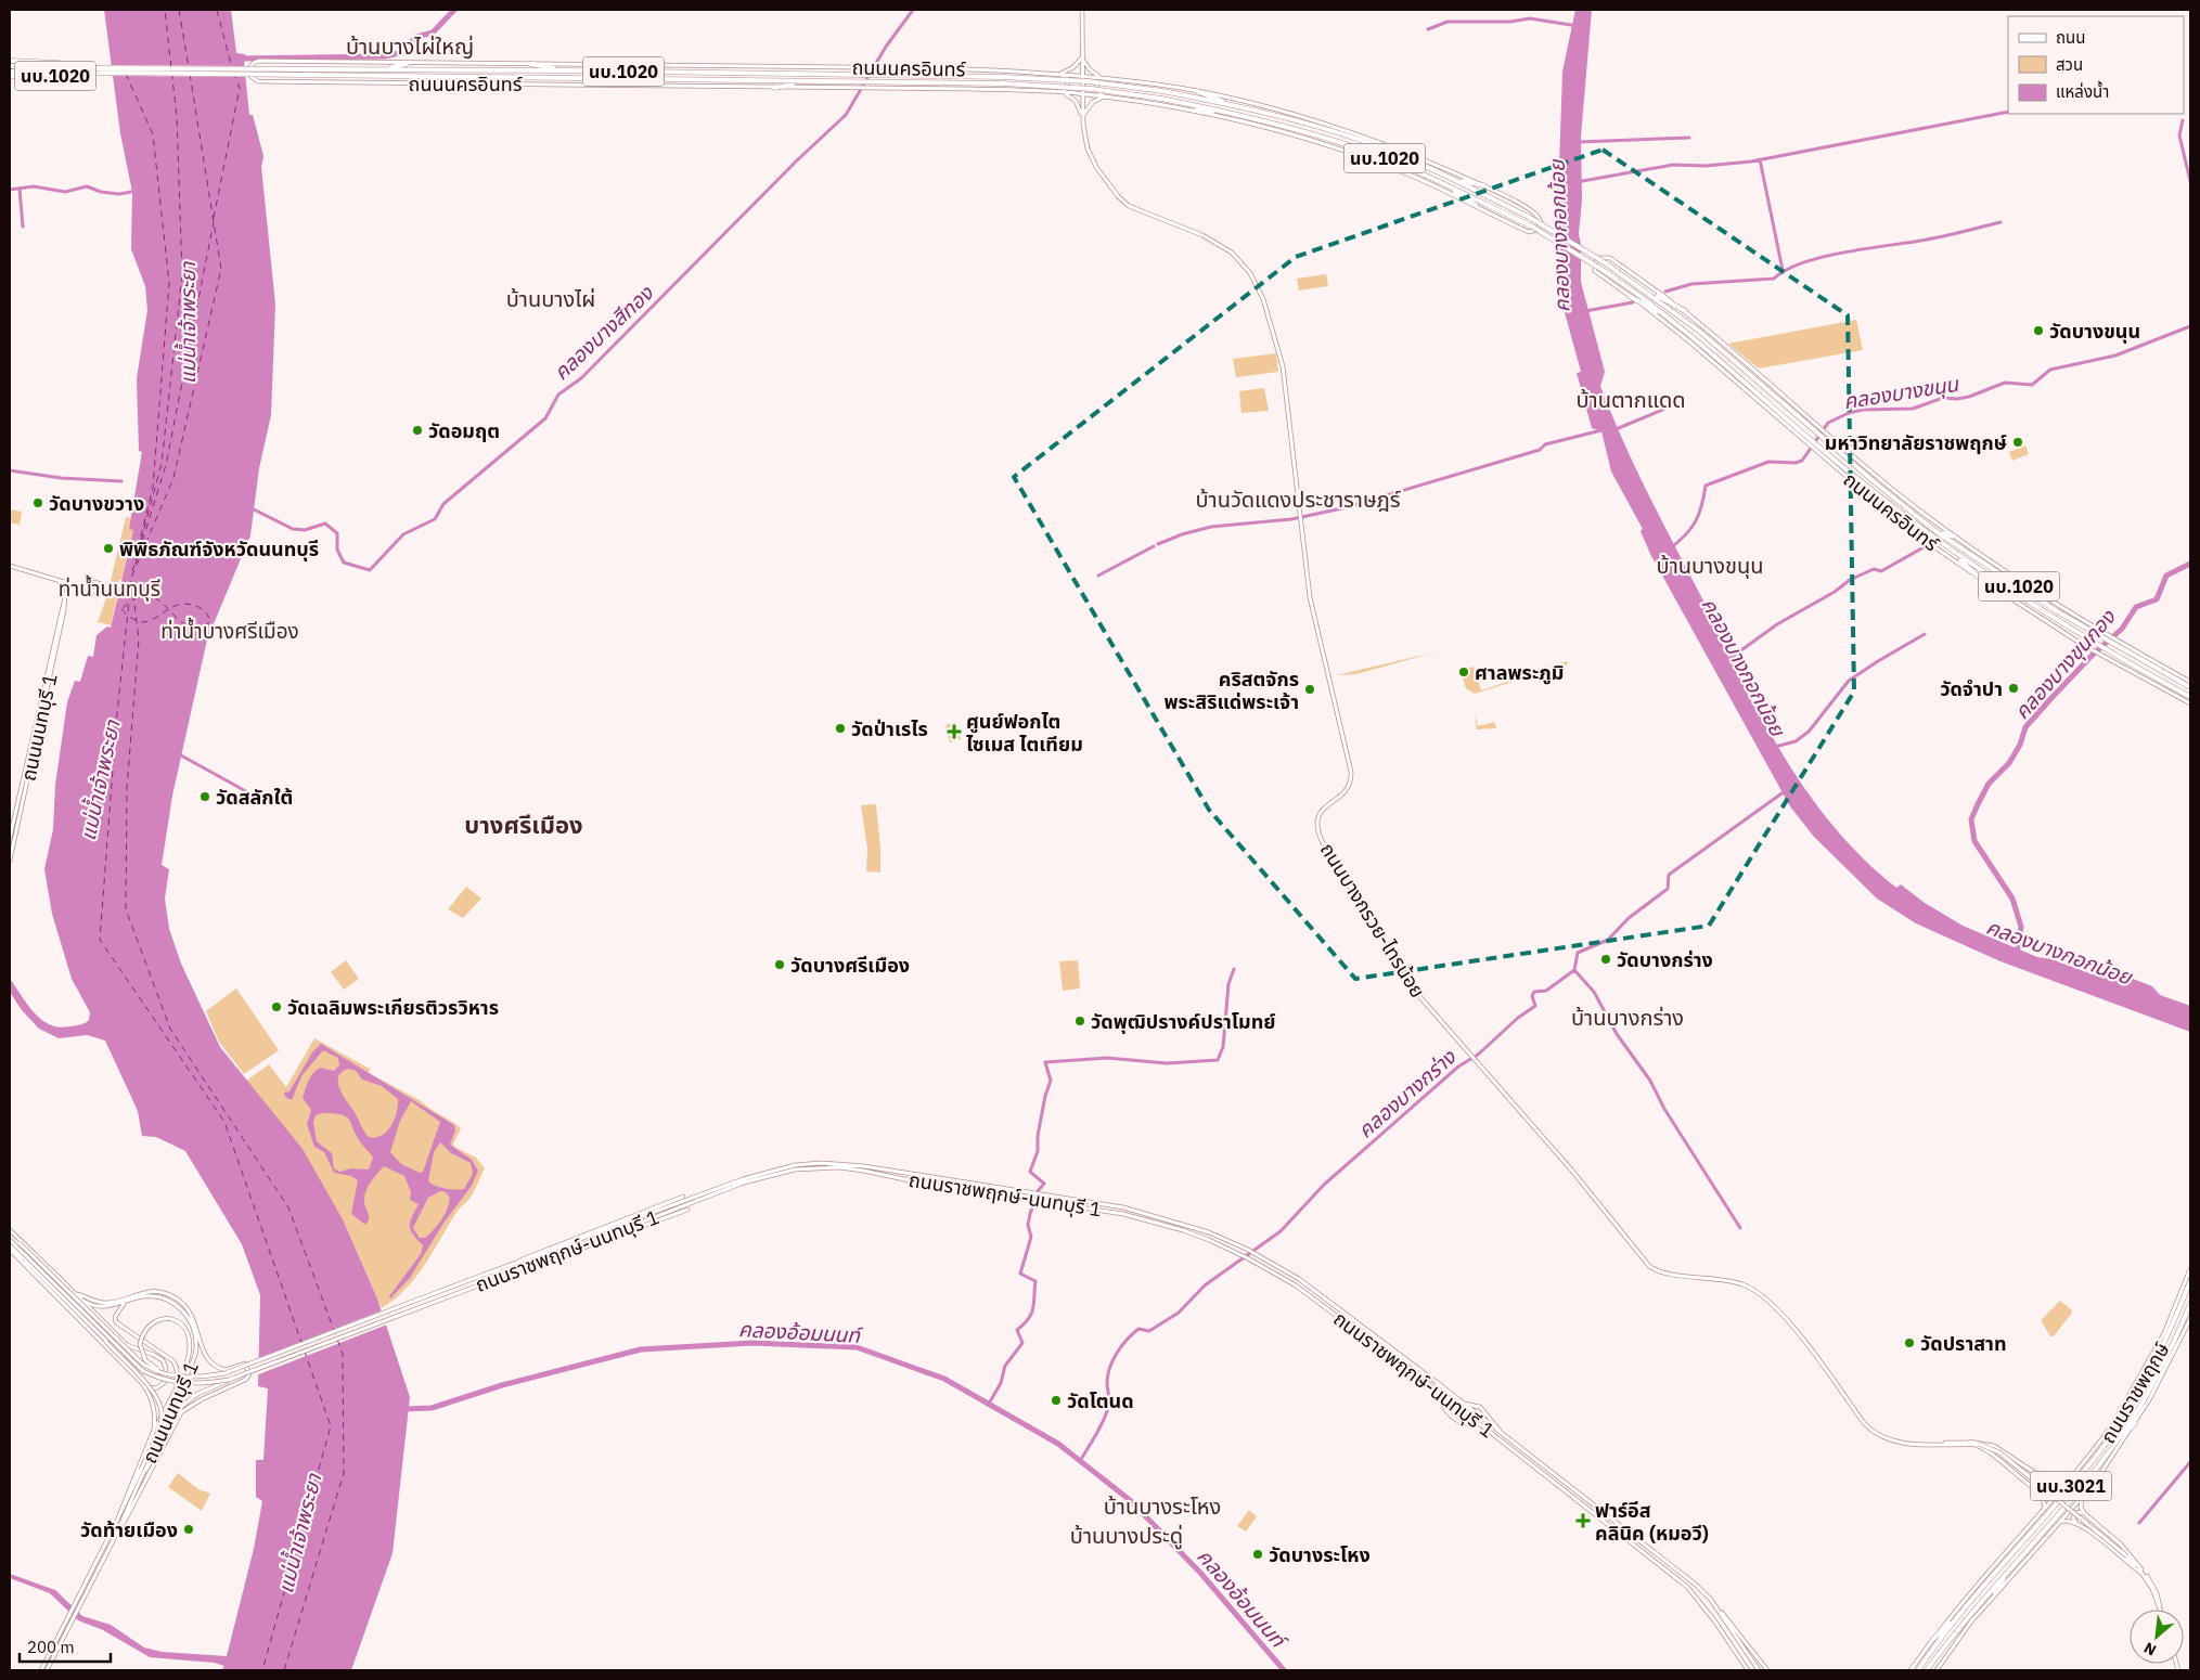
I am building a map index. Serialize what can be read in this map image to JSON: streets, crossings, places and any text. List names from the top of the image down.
{
  "streets": {
    "main road": [
      "ถนนนครอินทร์",
      "นบ.1020",
      "ถนนนนทบุรี 1",
      "ถนนบางกรวย-ไทรน้อย",
      "ถนนราชพฤกษ์-นนทบุรี 1",
      "ถนนราชพฤกษ์",
      "นบ.3021"
    ]
  },
  "crossings": [
    ["ถนนนครอินทร์", "ถนนบางกรวย-ไทรน้อย"],
    ["ถนนราชพฤกษ์", "นบ.3021"]
  ],
  "districts": [
    "บ้านบางไผ่ใหญ่",
    "บ้านบางไผ่",
    "บ้านตากแดด",
    "บ้านวัดแดงประชาราษฎร์",
    "บ้านบางขนุน",
    "ท่าน้ำนนทบุรี",
    "ท่าน้ำบางศรีเมือง",
    "บางศรีเมือง",
    "บ้านบางกร่าง",
    "บ้านบางระโหง",
    "บ้านบางประดู่"
  ],
  "water": [
    "คลองบางกอกน้อย",
    "แม่น้ำเจ้าพระยา",
    "คลองบางสีทอง",
    "คลองบางขนุน",
    "คลองบางขุนกอง",
    "คลองบางกร่าง",
    "คลองอ้อมนนท์"
  ],
  "places": {
    "other": [
      "วัดบางขนุน",
      "วัดอมฤต",
      "มหาวิทยาลัยราชพฤกษ์",
      "วัดบางขวาง",
      "พิพิธภัณฑ์จังหวัดนนทบุรี",
      "ศาลพระภูมิ",
      "วัดจําปา",
      "คริสตจักร พระสิริแด่พระเจ้า",
      "วัดป่าเรไร",
      "วัดสลักใต้",
      "วัดบางกร่าง",
      "วัดบางศรีเมือง",
      "วัดเฉลิมพระเกียรติวรวิหาร",
      "วัดพุฒิปรางค์ปราโมทย์",
      "วัดปราสาท",
      "วัดโตนด",
      "วัดท้ายเมือง",
      "วัดบางระโหง"
    ],
    "health": ["ศูนย์ฟอกไต ไซเมส ไตเทียม", "ฟาร์อีส คลินิค (หมอวี)"]
  },
  "legend": ["ถนน", "สวน", "แหล่งน้ำ"],
  "scale_bar": "200 m",
  "north": "bottom left"
}
